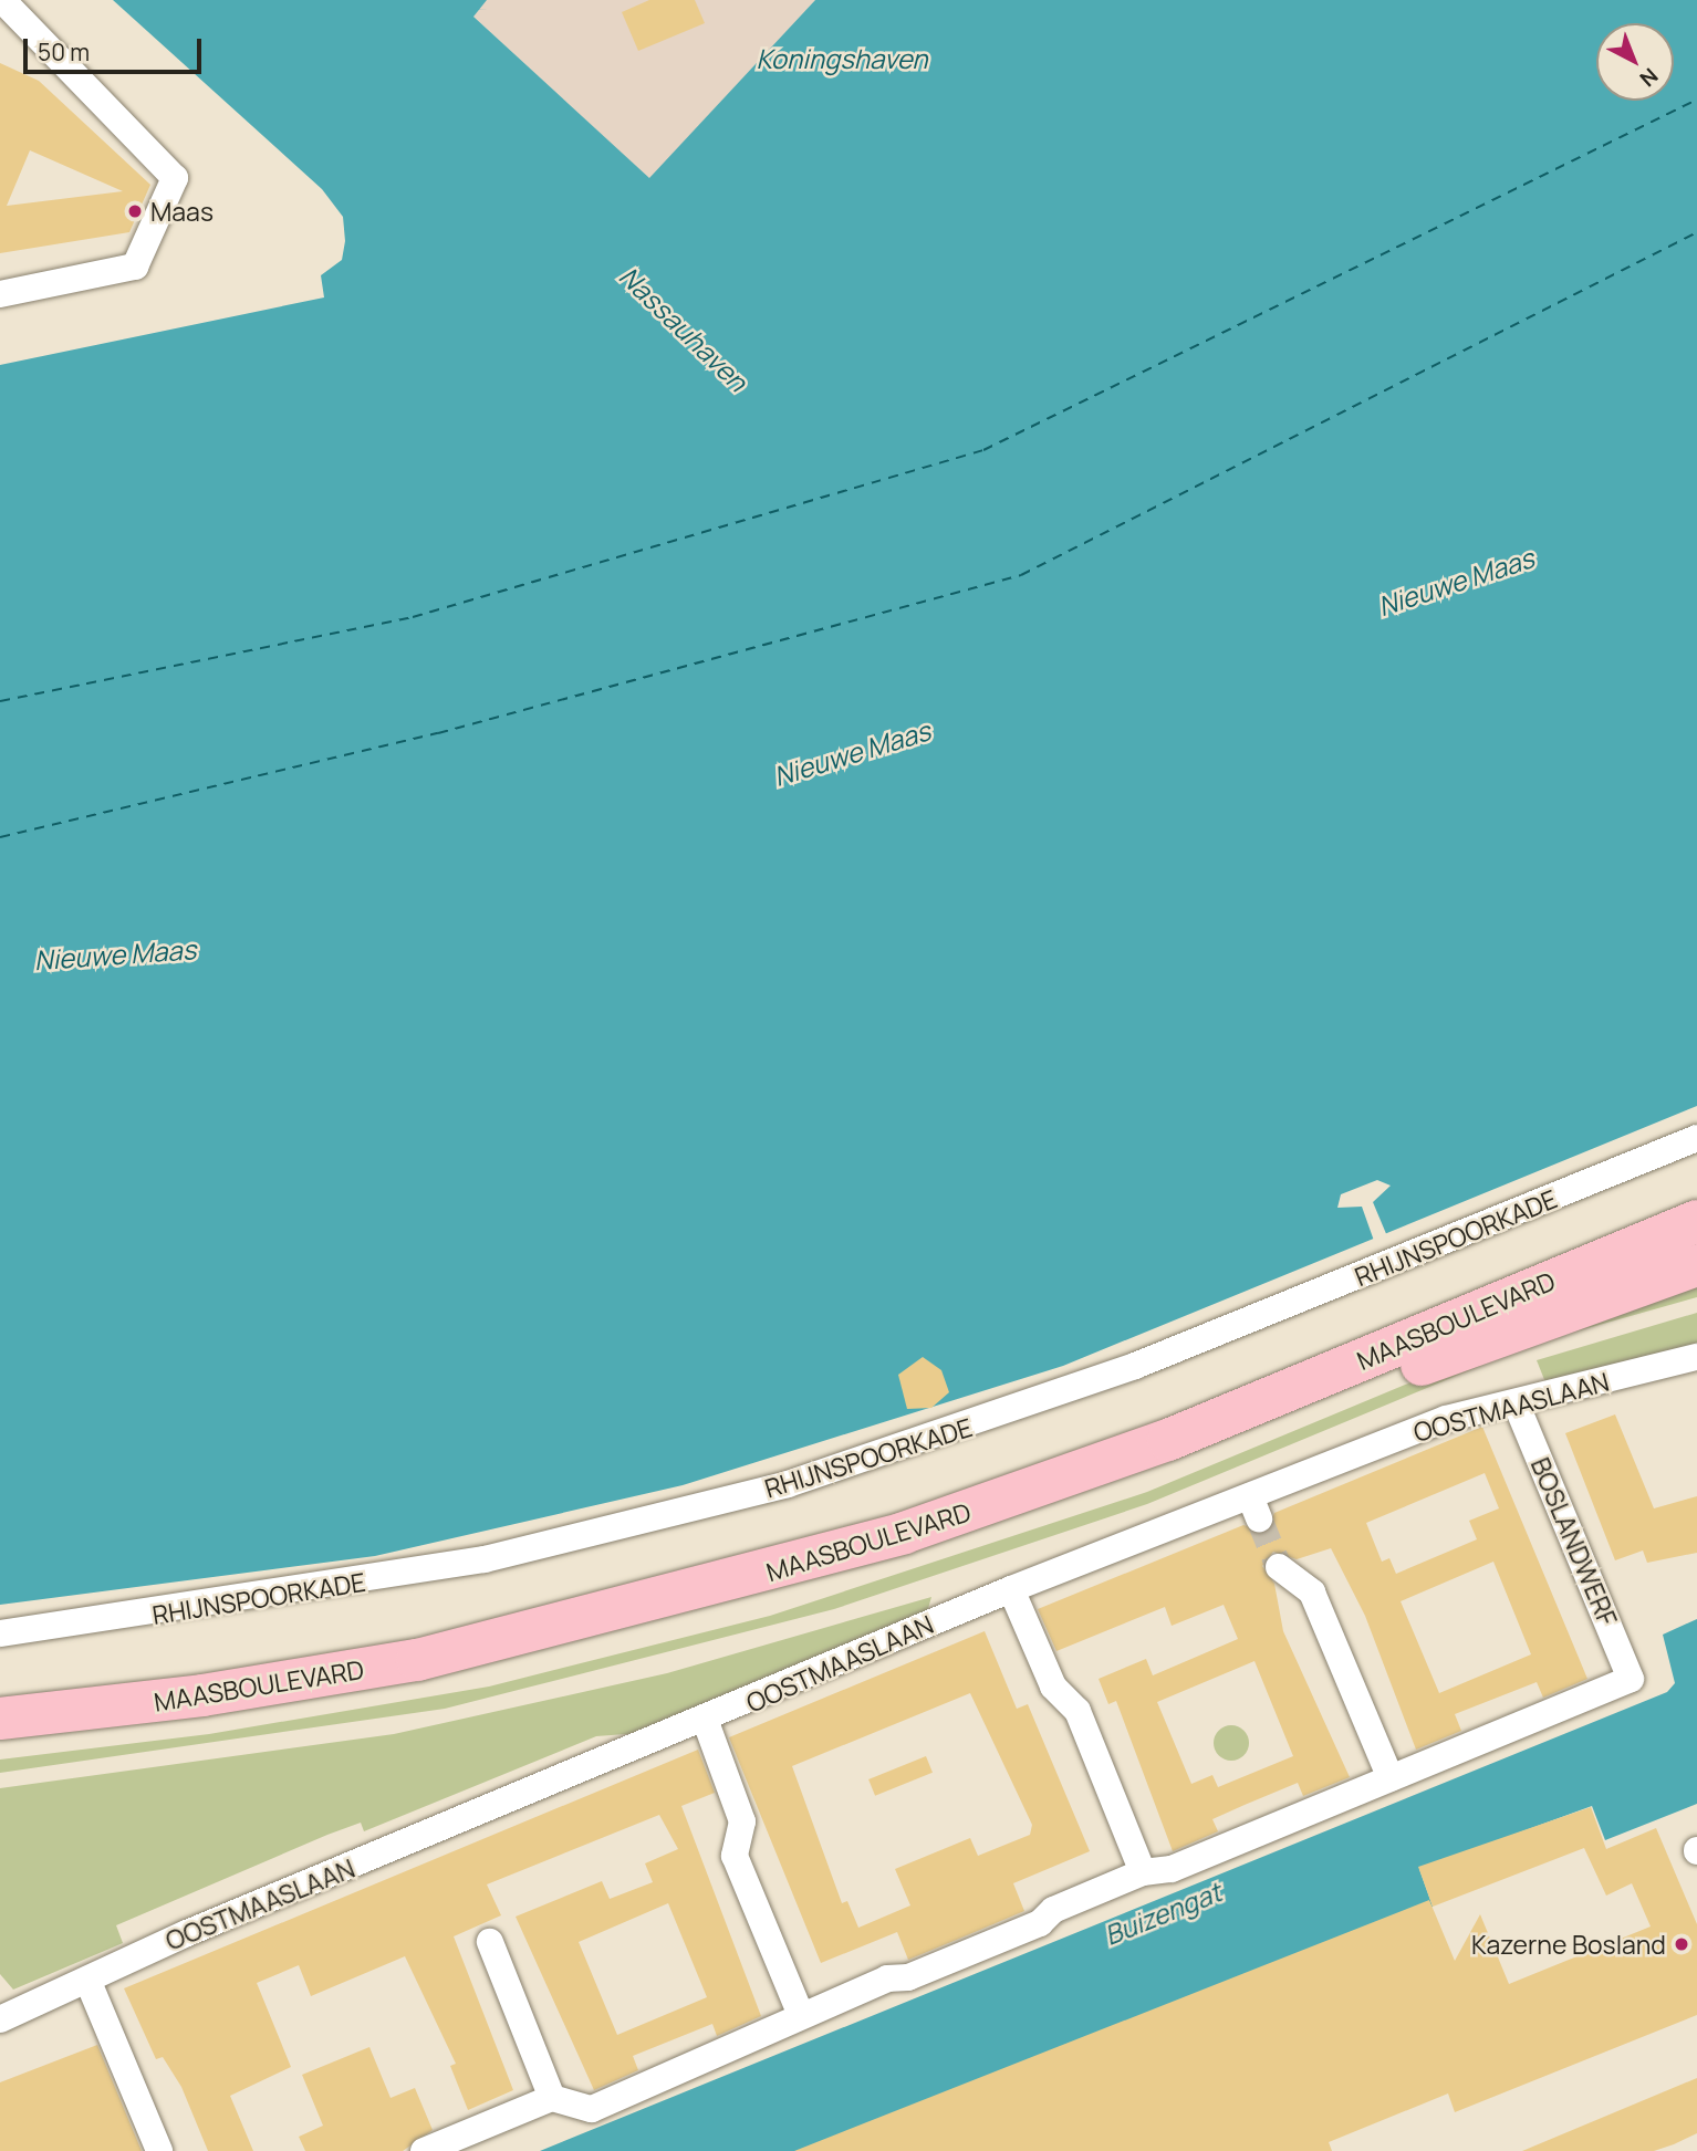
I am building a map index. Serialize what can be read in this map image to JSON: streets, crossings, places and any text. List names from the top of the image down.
{
  "streets": {
    "main road": ["MAASBOULEVARD"],
    "street": ["RHIJNSPOORKADE", "OOSTMAASLAAN", "BOSLANDWERF"]
  },
  "crossings": [
    ["OOSTMAASLAAN", "BOSLANDWERF"]
  ],
  "water": [
    "Koningshaven",
    "Nassauhaven",
    "Nieuwe Maas",
    "Buizengat"
  ],
  "places": ["Maas", "Kazerne Bosland"],
  "scale_bar": "50 m",
  "north": "bottom right"
}
